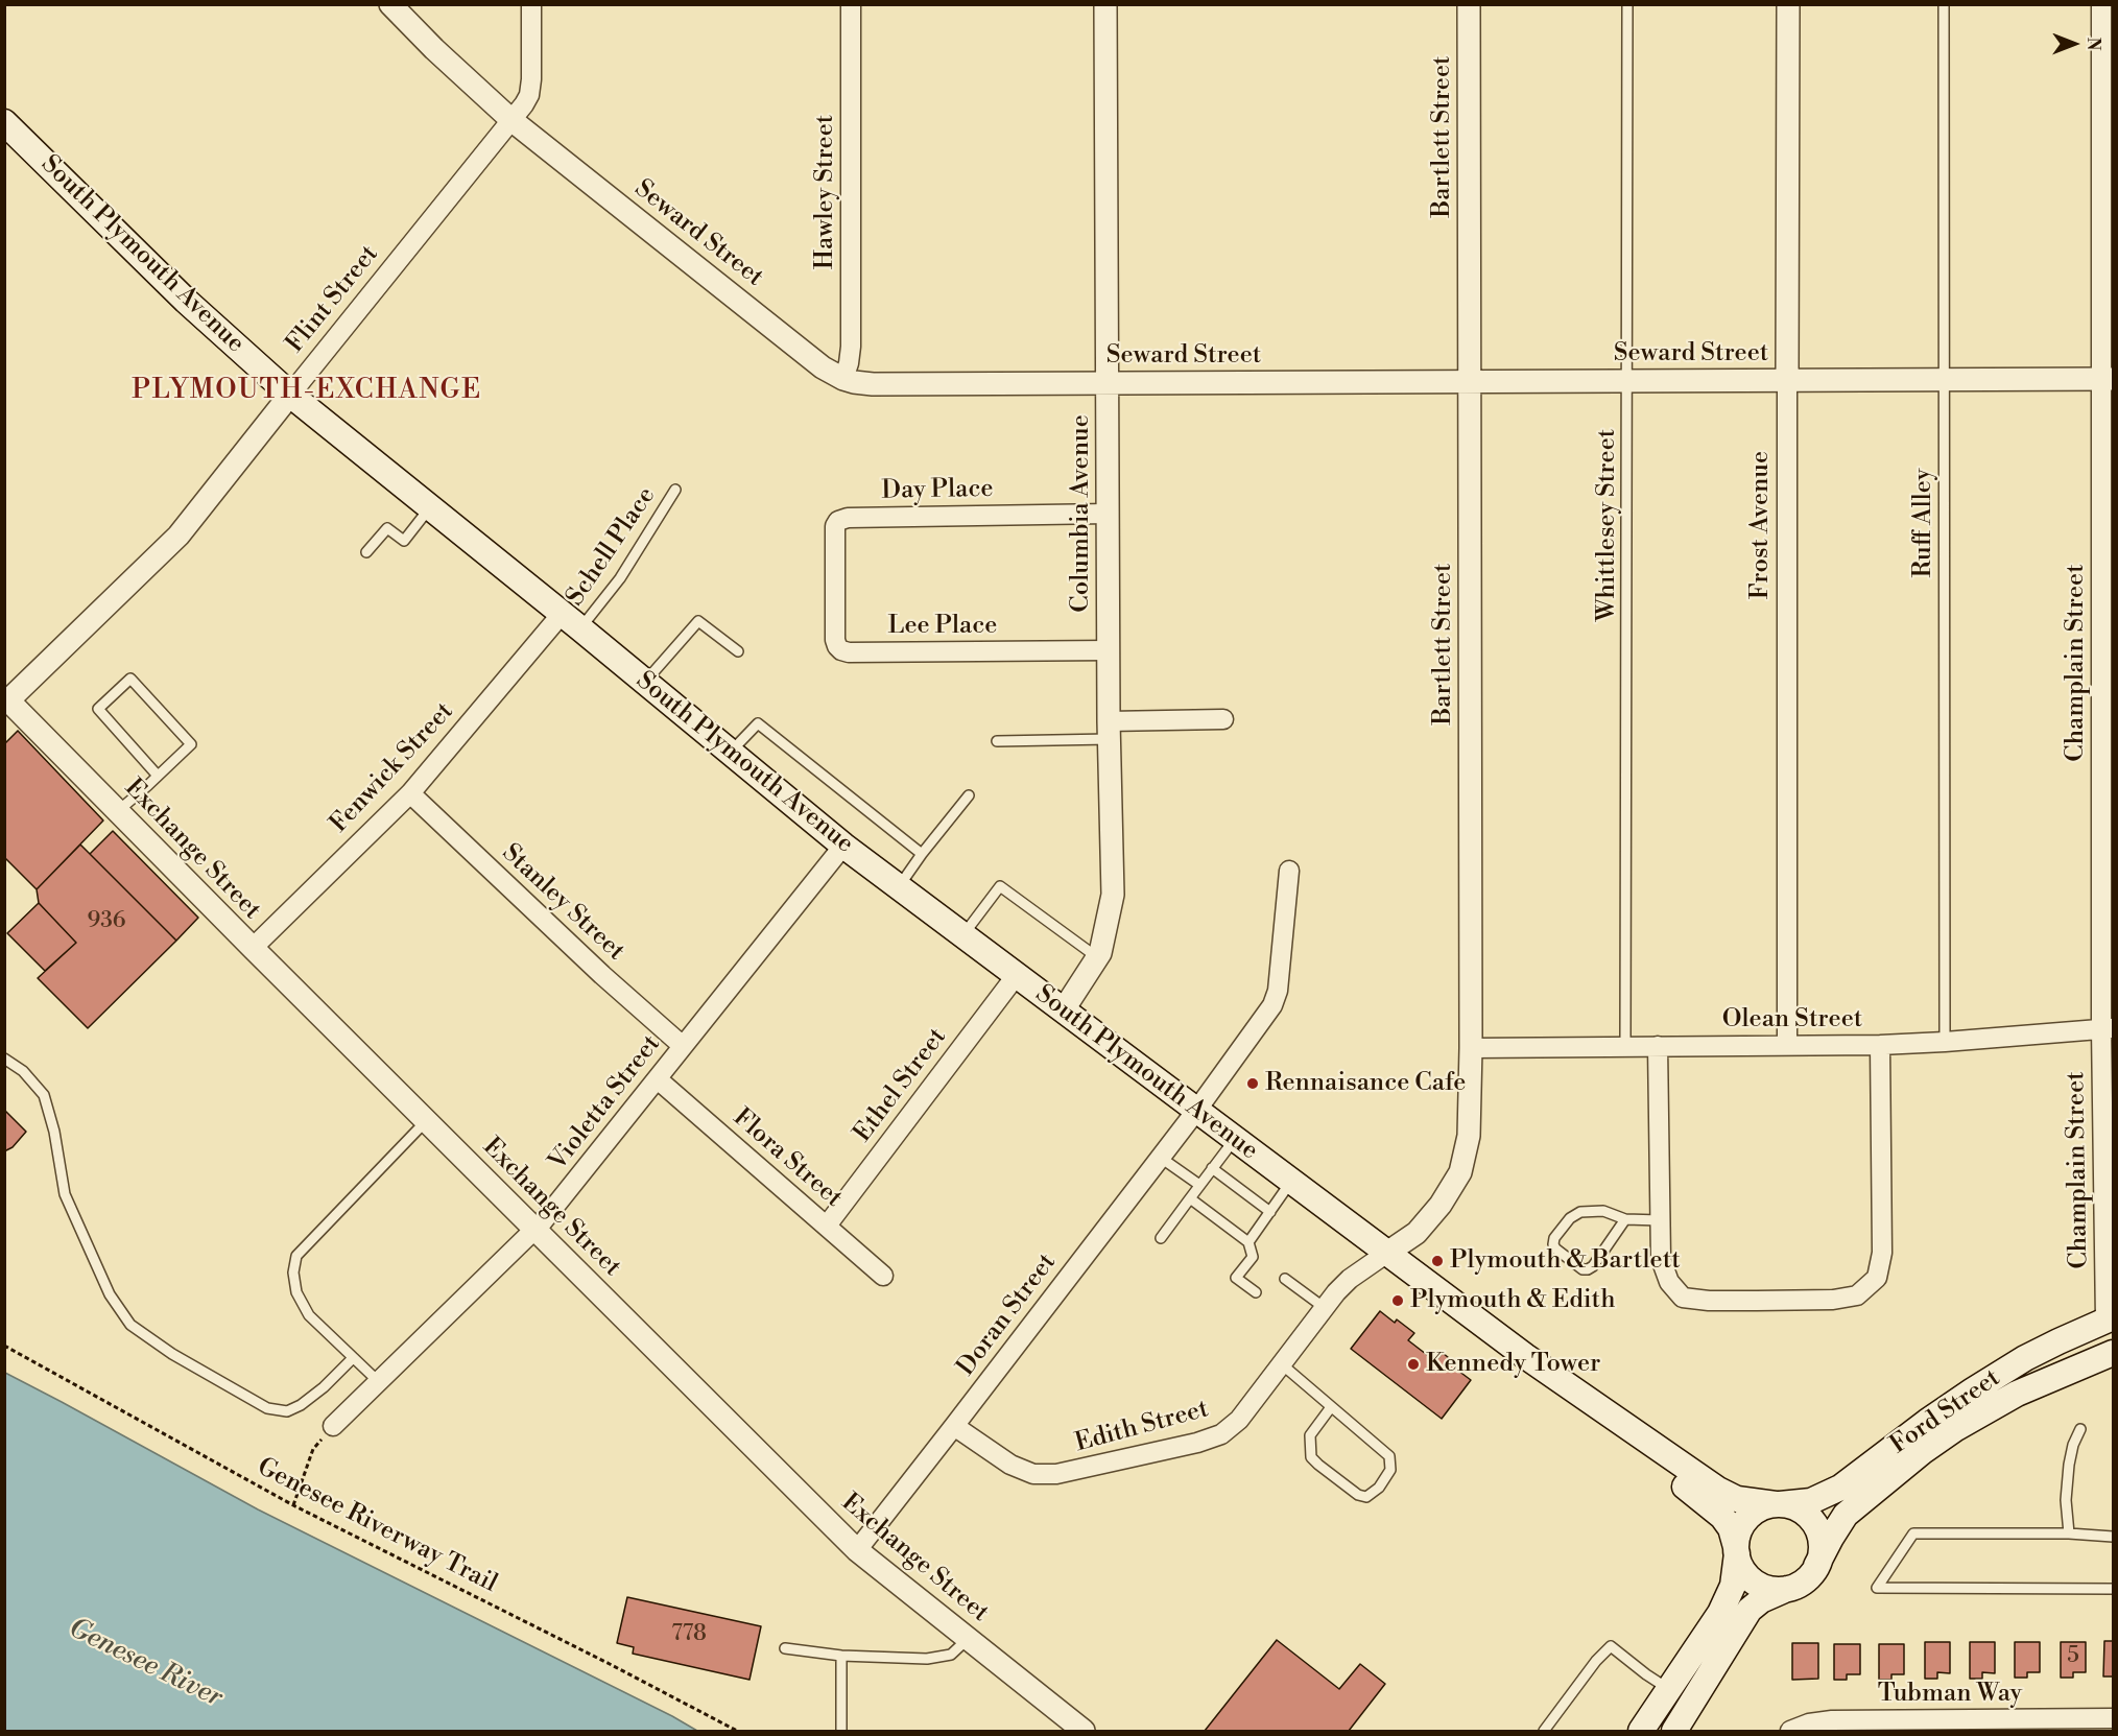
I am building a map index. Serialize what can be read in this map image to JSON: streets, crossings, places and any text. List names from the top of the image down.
{
  "streets": {
    "main road": ["South Plymouth Avenue", "Ford Street"],
    "street": [
      "Bartlett Street",
      "Hawley Street",
      "Seward Street",
      "Flint Street",
      "Day Place",
      "Columbia Avenue",
      "Frost Avenue",
      "Lee Place",
      "Champlain Street",
      "Fenwick Street",
      "Exchange Street",
      "Stanley Street",
      "Olean Street",
      "Ethel Street",
      "Violetta Street",
      "Flora Street",
      "Doran Street",
      "Edith Street",
      "Tubman Way"
    ],
    "lane": ["Ruff Alley", "Whittlesey Street", "Schell Place"],
    "path": ["Genesee Riverway Trail"]
  },
  "crossings": [
    ["Bartlett Street", "Seward Street"],
    ["Bartlett Street", "South Plymouth Avenue"],
    ["Bartlett Street", "Olean Street"],
    ["Bartlett Street", "Edith Street"],
    ["Hawley Street", "Seward Street"],
    ["Seward Street", "Flint Street"],
    ["Seward Street", "Columbia Avenue"],
    ["Seward Street", "Ruff Alley"],
    ["Seward Street", "Whittlesey Street"],
    ["Seward Street", "Frost Avenue"],
    ["Seward Street", "Champlain Street"],
    ["South Plymouth Avenue", "Flint Street"],
    ["South Plymouth Avenue", "Columbia Avenue"],
    ["South Plymouth Avenue", "Schell Place"],
    ["South Plymouth Avenue", "Fenwick Street"],
    ["South Plymouth Avenue", "Ethel Street"],
    ["South Plymouth Avenue", "Violetta Street"],
    ["South Plymouth Avenue", "Doran Street"],
    ["South Plymouth Avenue", "Ford Street"],
    ["South Plymouth Avenue", "Edith Street"],
    ["Flint Street", "Exchange Street"],
    ["Day Place", "Columbia Avenue"],
    ["Day Place", "Lee Place"],
    ["Columbia Avenue", "Lee Place"],
    ["Ruff Alley", "Olean Street"],
    ["Whittlesey Street", "Olean Street"],
    ["Frost Avenue", "Olean Street"],
    ["Schell Place", "Fenwick Street"],
    ["Champlain Street", "Olean Street"],
    ["Champlain Street", "Ford Street"],
    ["Fenwick Street", "Exchange Street"],
    ["Fenwick Street", "Stanley Street"],
    ["Exchange Street", "Violetta Street"],
    ["Exchange Street", "Doran Street"],
    ["Stanley Street", "Violetta Street"],
    ["Ethel Street", "Flora Street"],
    ["Violetta Street", "Flora Street"],
    ["Doran Street", "Edith Street"]
  ],
  "districts": ["PLYMOUTH-EXCHANGE"],
  "water": ["Genesee River"],
  "places": [
    "Rennaisance Cafe",
    "Plymouth & Bartlett",
    "Plymouth & Edith",
    "Kennedy Tower"
  ],
  "house_numbers": ["936", "778", "5"],
  "north": "right"
}
